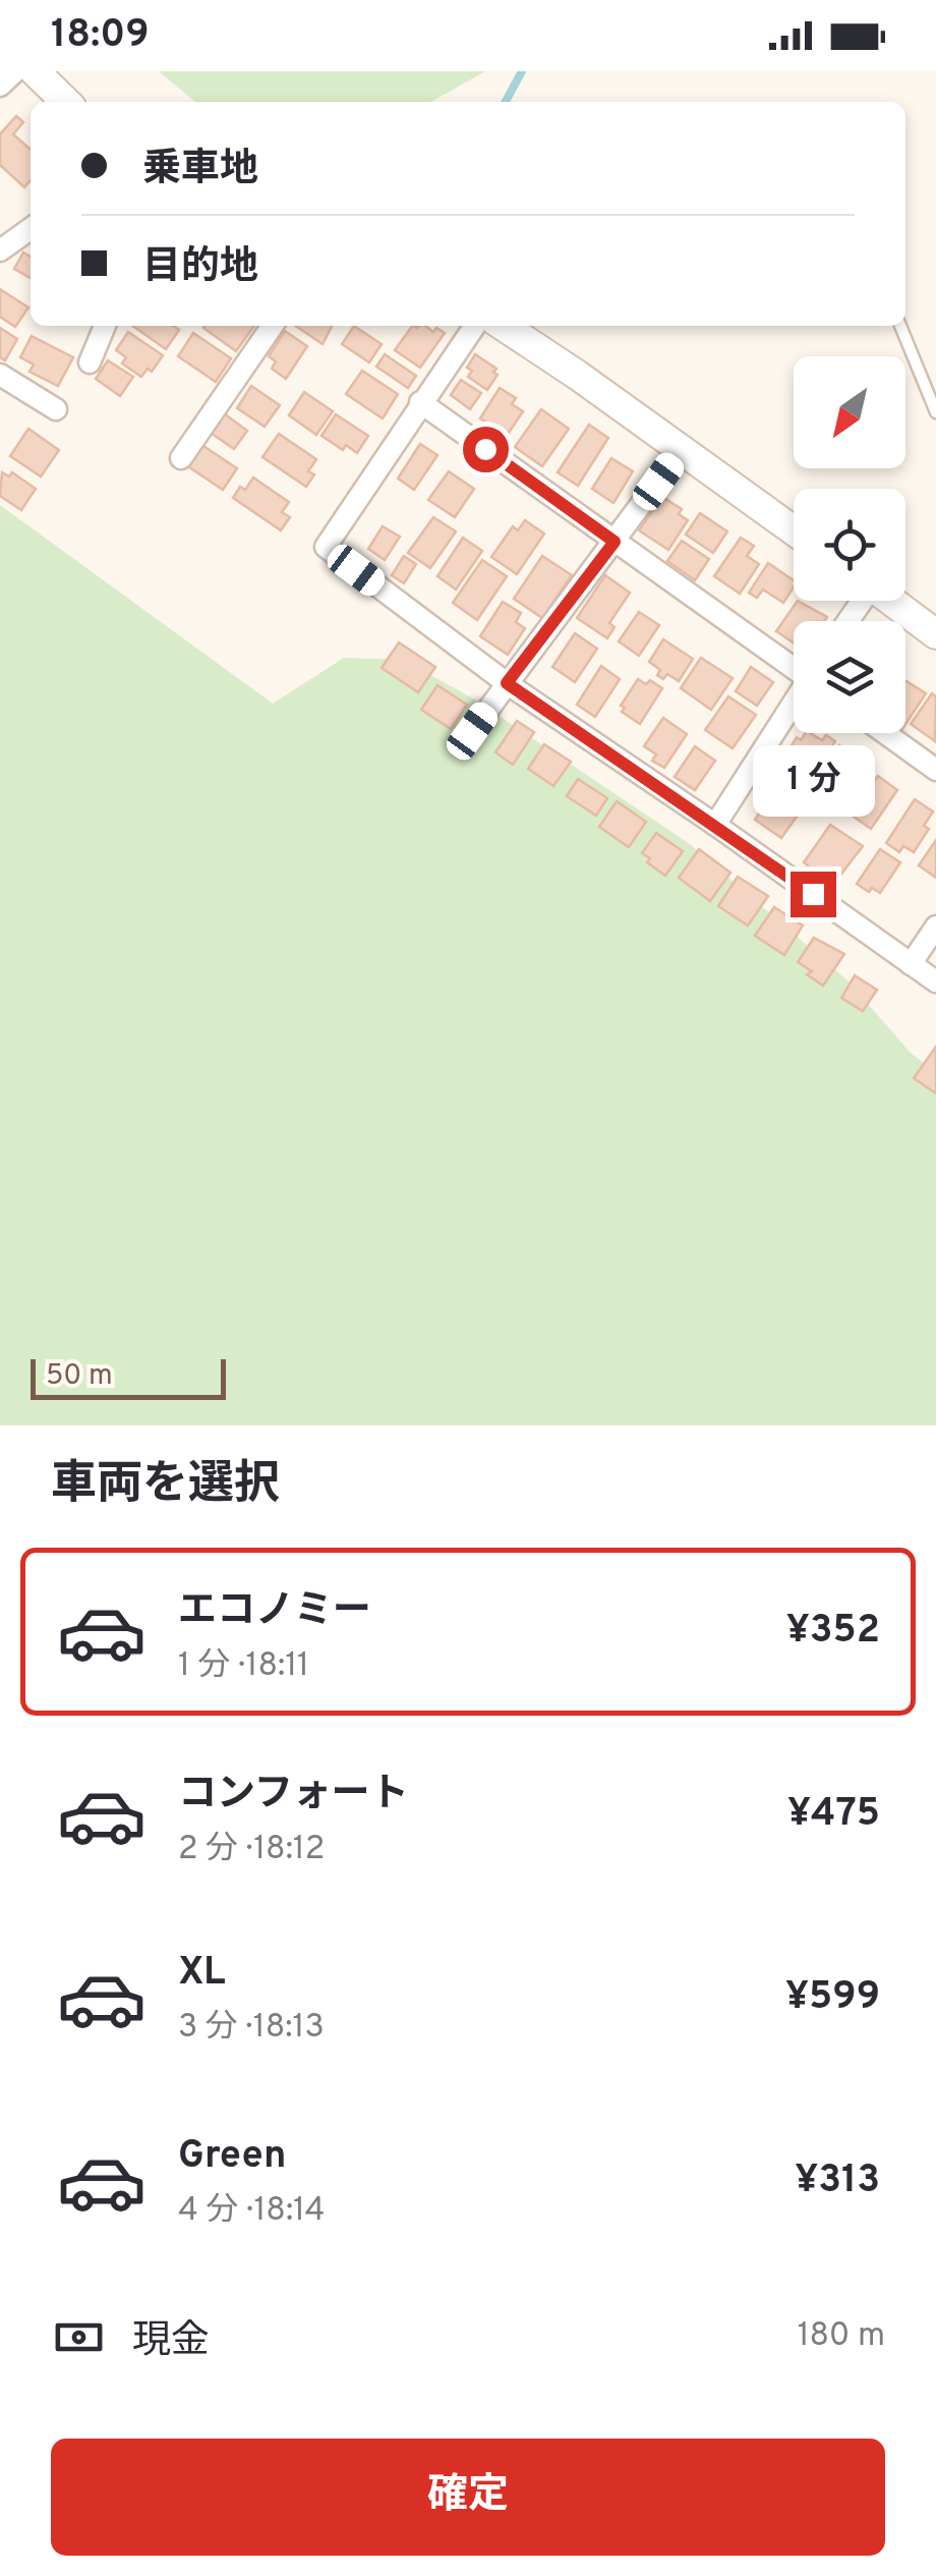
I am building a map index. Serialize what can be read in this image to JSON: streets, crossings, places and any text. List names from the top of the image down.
{
  "scale_bar": "50 m",
  "north": "bottom left",
  "page": {
    "status": "18:09",
    "banner": ["乗車地", "目的地"],
    "bubble": "1 分",
    "scale": "50 m",
    "heading": "車両を選択",
    "list": [
      {
        "name": "エコノミー",
        "note": "1 分 · 18:11",
        "value": "¥352"
      },
      {
        "name": "コンフォート",
        "note": "2 分 · 18:12",
        "value": "¥475"
      },
      {
        "name": "XL",
        "note": "3 分 · 18:13",
        "value": "¥599"
      },
      {
        "name": "Green",
        "note": "4 分 · 18:14",
        "value": "¥313"
      }
    ],
    "pay": ["現金", "180 m"],
    "buttons": "確定"
  }
}
